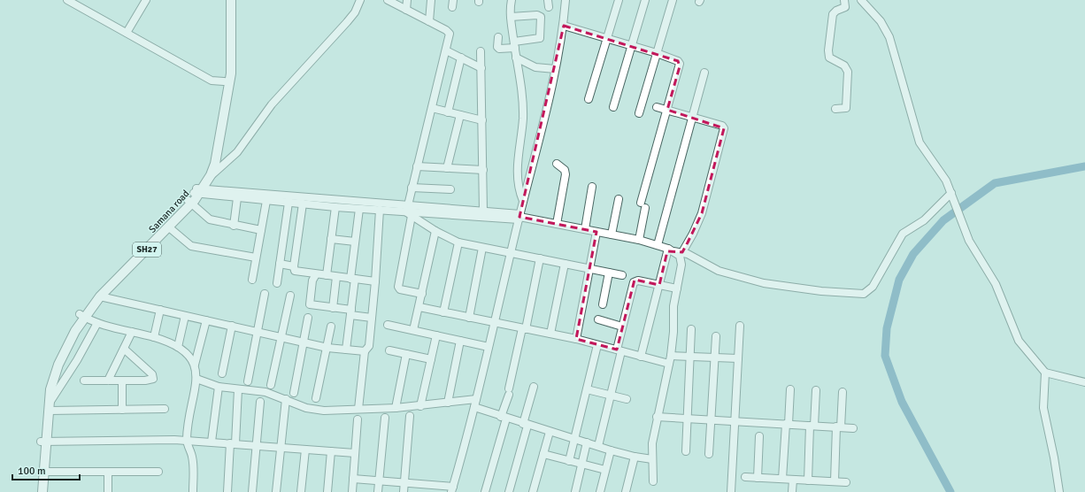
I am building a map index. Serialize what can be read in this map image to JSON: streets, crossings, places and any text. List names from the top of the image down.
{
  "streets": {
    "main road": ["Samana road", "SH27"]
  },
  "scale_bar": "100 m"
}
